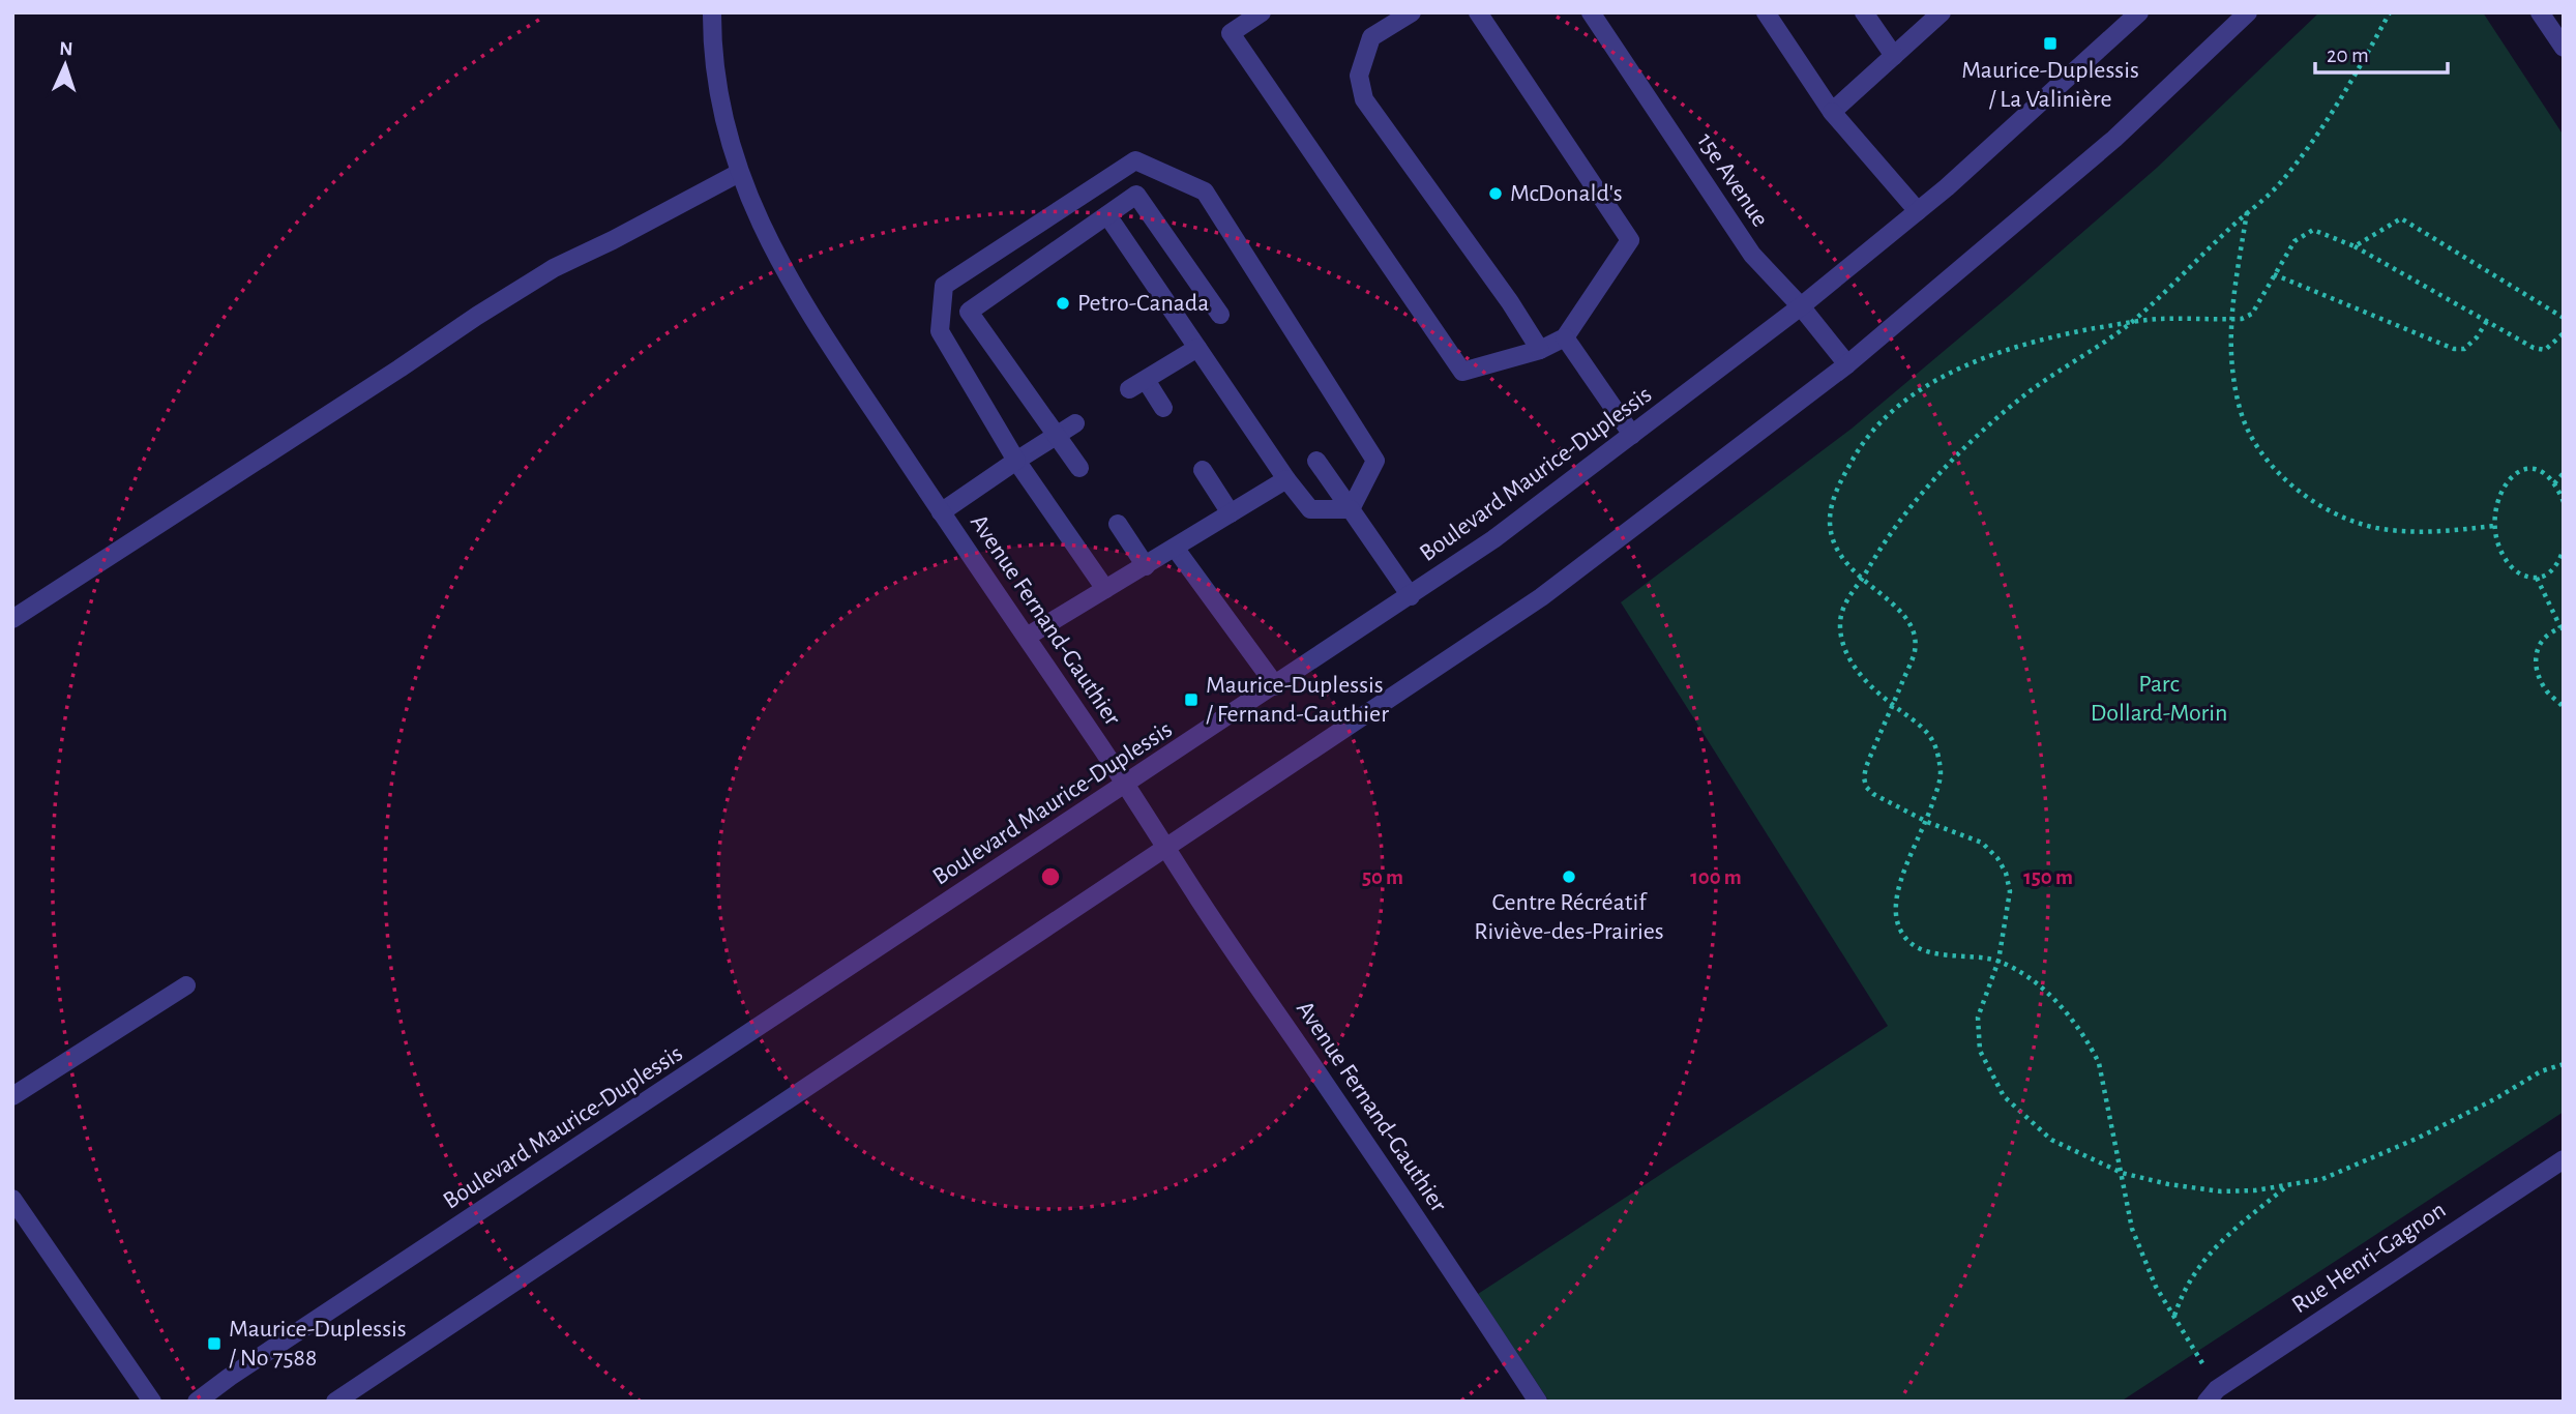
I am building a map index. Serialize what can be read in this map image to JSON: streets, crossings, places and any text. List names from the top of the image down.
{
  "streets": {
    "street": [
      "15e Avenue",
      "Boulevard Maurice-Duplessis",
      "Avenue Fernand-Gauthier",
      "Rue Henri-Gagnon"
    ]
  },
  "crossings": [
    ["15e Avenue", "Boulevard Maurice-Duplessis"],
    ["Boulevard Maurice-Duplessis", "Avenue Fernand-Gauthier"]
  ],
  "parks": ["Parc Dollard-Morin"],
  "places": {
    "transit": ["Maurice-Duplessis / La Valinière", "Maurice-Duplessis / Fernand-Gauthier", "Maurice-Duplessis / No 7588"],
    "other": ["McDonald's", "Petro-Canada", "Centre Récréatif Riviève-des-Prairies"]
  },
  "scale_bar": "20 m",
  "north": "top",
  "rings": ["50 m", "100 m", "150 m"]
}
